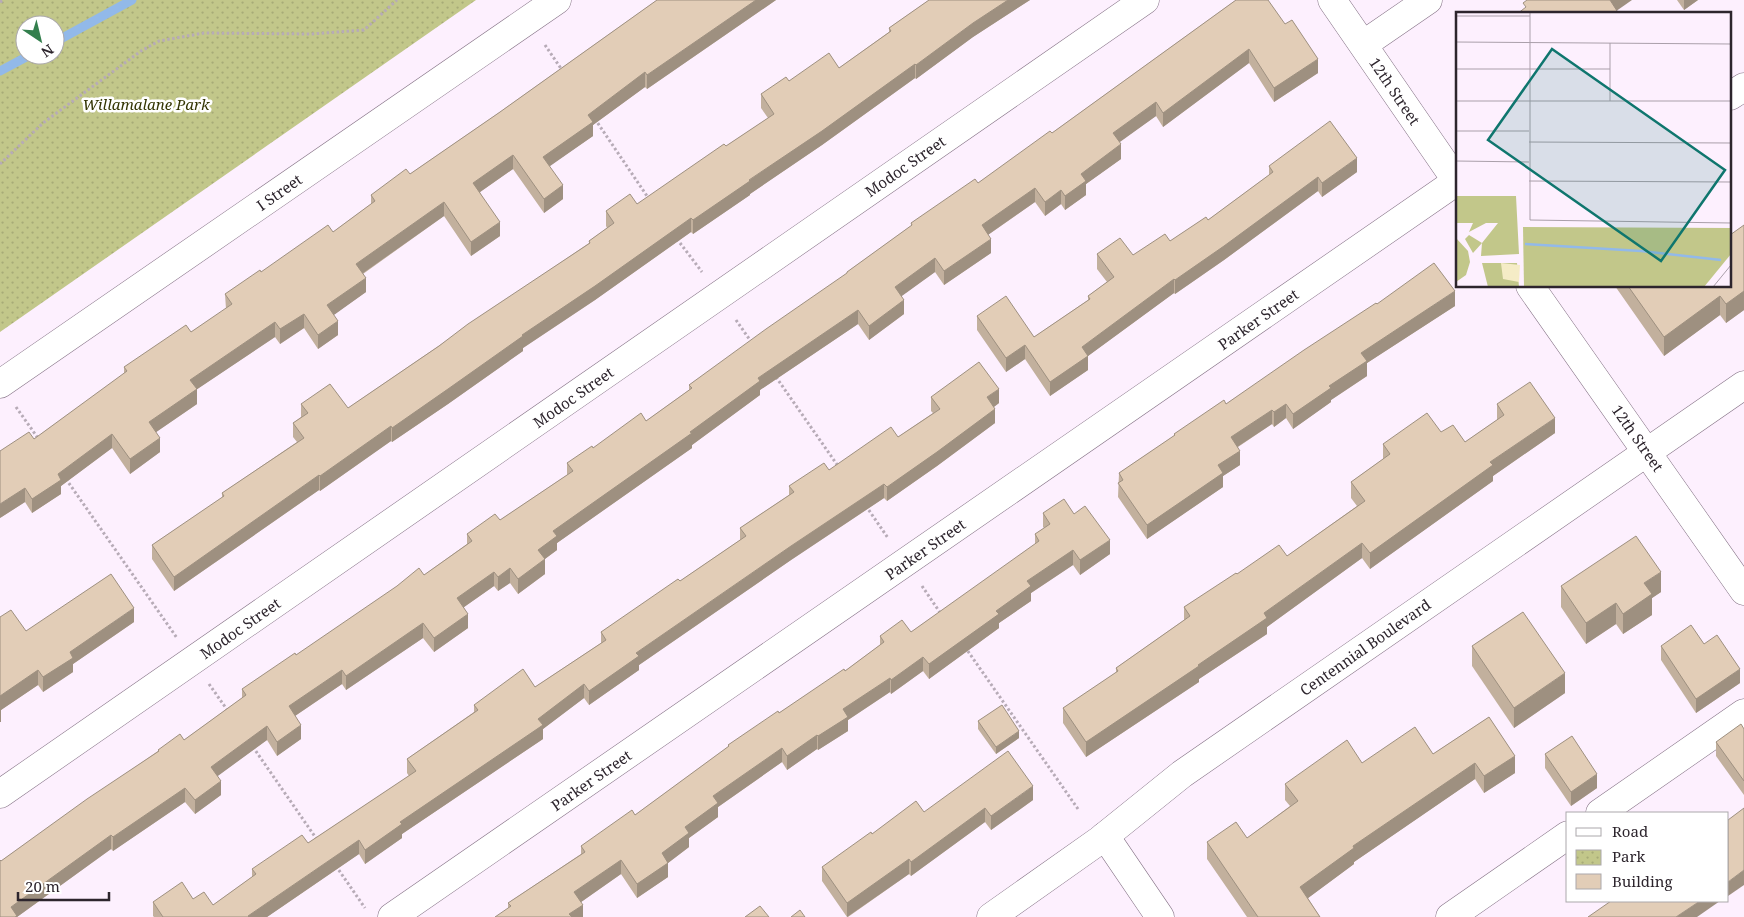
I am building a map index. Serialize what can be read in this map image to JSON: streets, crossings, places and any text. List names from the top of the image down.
{
  "streets": {
    "street": [
      "12th Street",
      "Modoc Street",
      "I Street",
      "Parker Street",
      "Centennial Boulevard"
    ]
  },
  "crossings": [
    ["12th Street", "Centennial Boulevard"]
  ],
  "parks": ["Willamalane Park"],
  "legend": ["Road", "Park", "Building"],
  "scale_bar": "20 m",
  "north": "bottom right"
}
